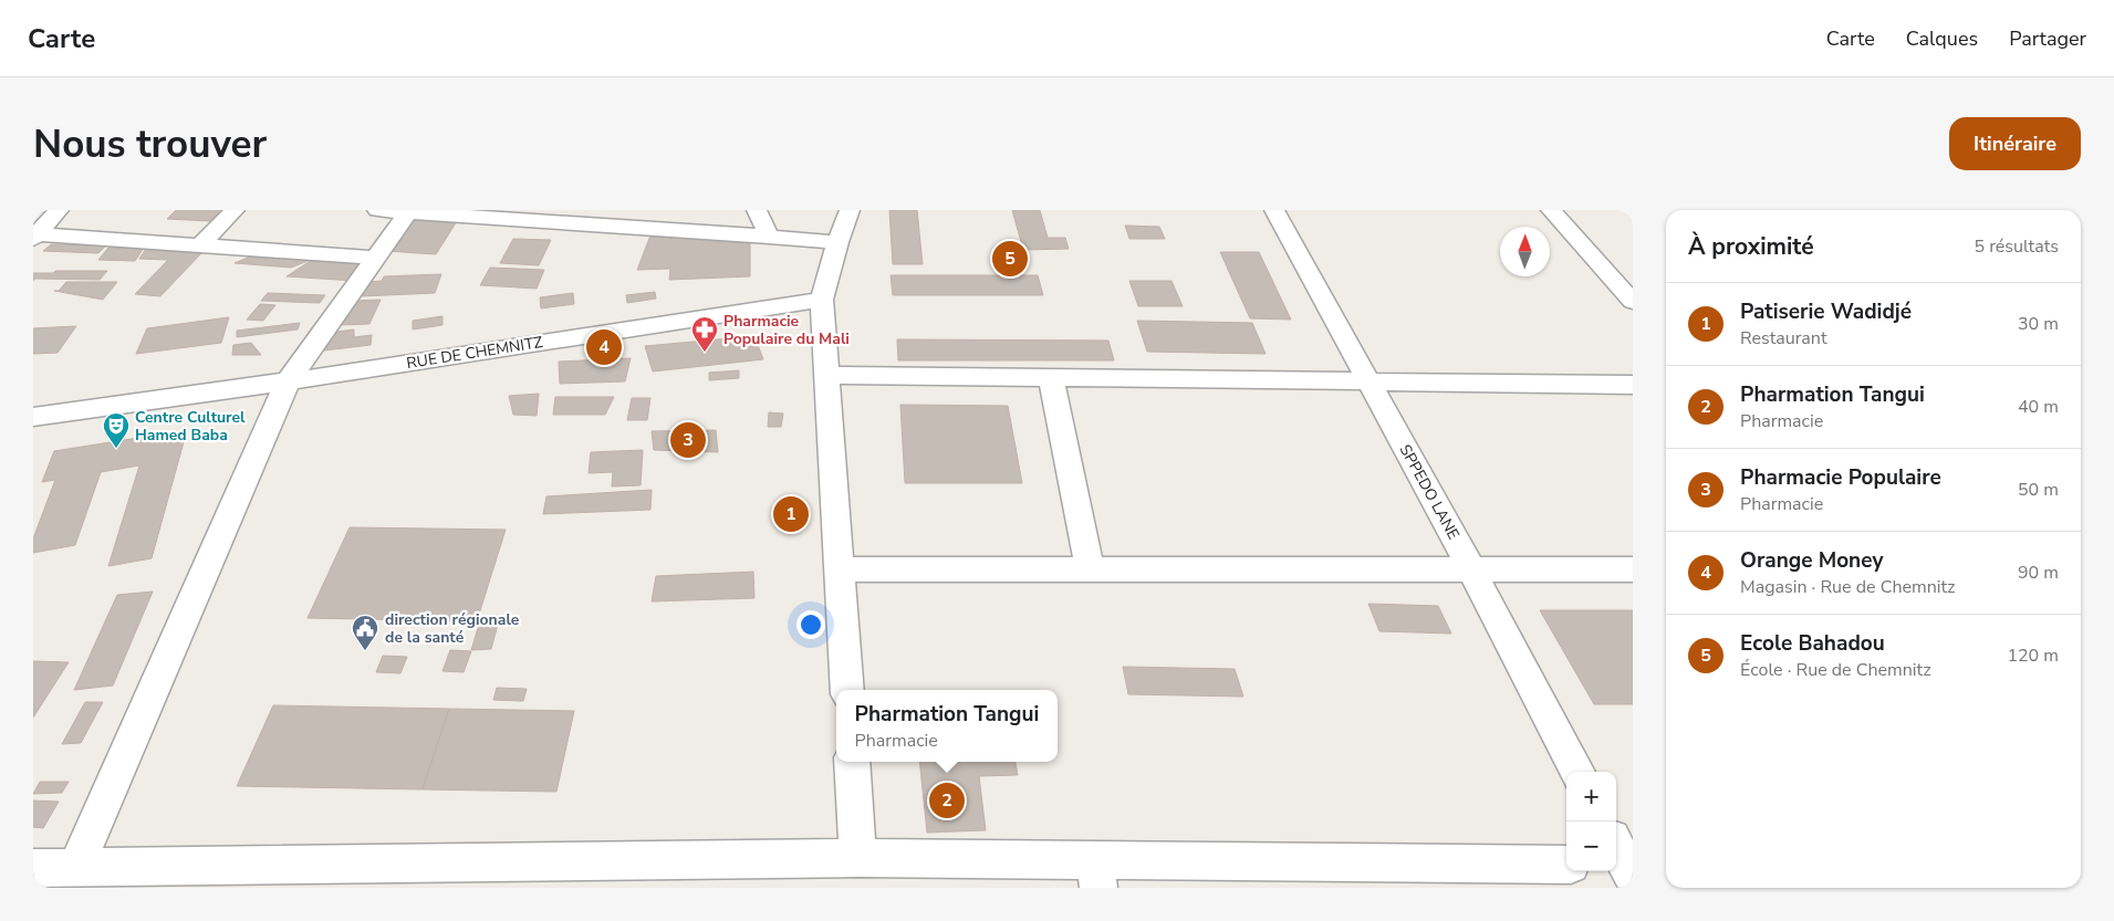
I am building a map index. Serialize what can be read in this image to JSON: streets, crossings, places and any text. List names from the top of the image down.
{
  "streets": {
    "street": ["RUE DE CHEMNITZ", "SPPEDO LANE"]
  },
  "places": {
    "pharmacy": ["Pharmacie Populaire du Mali"],
    "theatre": ["Centre Culturel Hamed Baba"],
    "public building": ["direction régionale de la santé"]
  },
  "north": "top",
  "page": {
    "header": "Carte",
    "nav": ["Carte", "Calques", "Partager"],
    "buttons": "Itinéraire",
    "title": "Nous trouver",
    "heading": ["À proximité", "5 résultats"],
    "pins": [
      "5",
      "4",
      "3",
      "1",
      "2"
    ],
    "list": [
      {
        "mark": "1",
        "name": "Patiserie Wadidjé",
        "note": "Restaurant",
        "value": "30 m"
      },
      {
        "mark": "2",
        "name": "Pharmation Tangui",
        "note": "Pharmacie",
        "value": "40 m"
      },
      {
        "mark": "3",
        "name": "Pharmacie Populaire",
        "note": "Pharmacie",
        "value": "50 m"
      },
      {
        "mark": "4",
        "name": "Orange Money",
        "note": "Magasin · Rue de Chemnitz",
        "value": "90 m"
      },
      {
        "mark": "5",
        "name": "Ecole Bahadou",
        "note": "École · Rue de Chemnitz",
        "value": "120 m"
      }
    ],
    "popup": ["Pharmation Tangui", "Pharmacie"],
    "map_buttons": ["+", "−"]
  }
}
